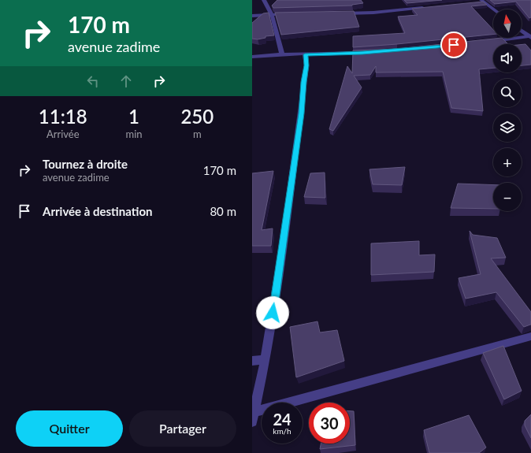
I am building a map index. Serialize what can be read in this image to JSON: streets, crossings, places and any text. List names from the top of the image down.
{
  "north": "top",
  "page": {
    "turn": ["170 m", "avenue zadime"],
    "map_buttons": ["+", "−"],
    "eta": [
      "11:18",
      "Arrivée",
      "1",
      "min",
      "250",
      "m"
    ],
    "list": [
      {
        "name": "Tournez à droite",
        "note": "avenue zadime",
        "value": "170 m"
      },
      {
        "name": "Arrivée à destination",
        "value": "80 m"
      }
    ],
    "speed": "24 km/h",
    "limit": "30",
    "buttons": ["Quitter", "Partager"]
  }
}
